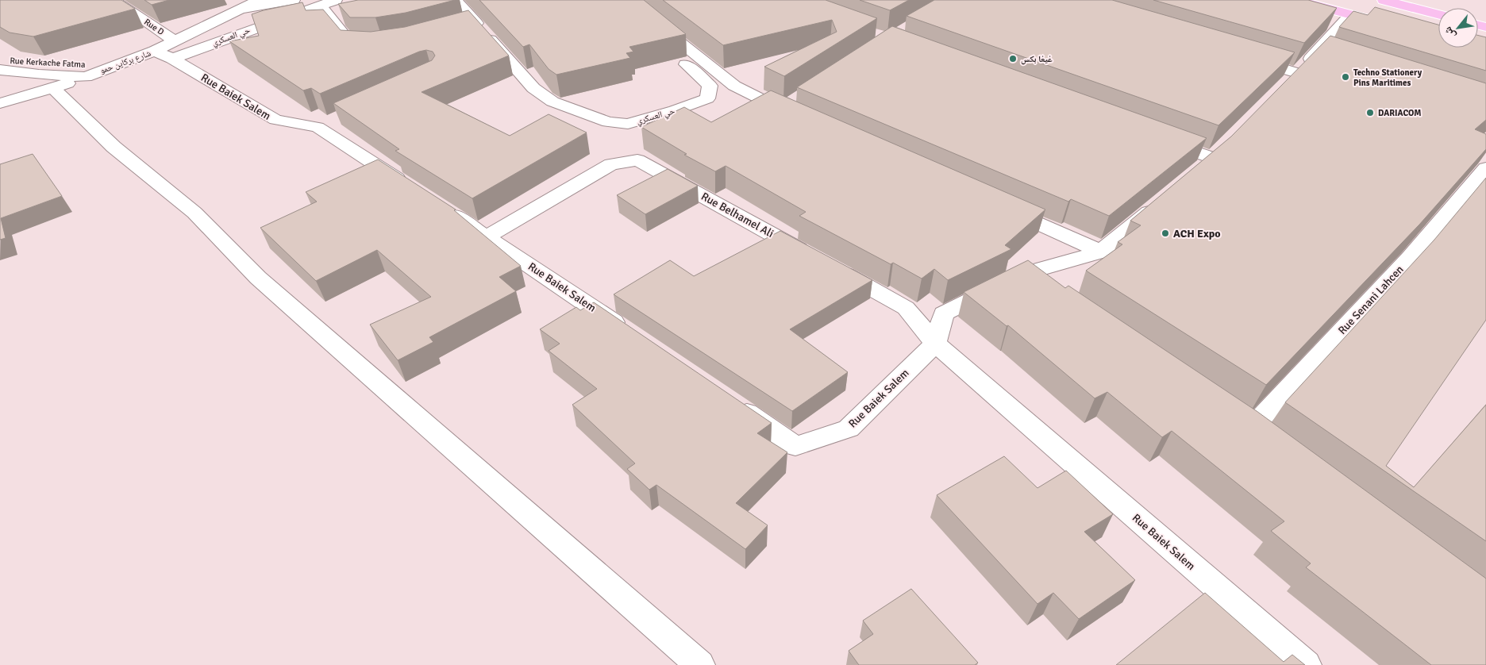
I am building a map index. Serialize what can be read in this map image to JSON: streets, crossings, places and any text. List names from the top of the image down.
{
  "streets": {
    "street": [
      "Rue D",
      "حي العسكري",
      "شارع بركاين حمو",
      "Rue Kerkache Fatma",
      "Rue Baiek Salem",
      "Rue Belhamel Ali",
      "Rue Senani Lahcen"
    ]
  },
  "crossings": [
    ["Rue D", "حي العسكري"],
    ["Rue D", "شارع بركاين حمو"],
    ["Rue D", "Rue Baiek Salem"],
    ["حي العسكري", "شارع بركاين حمو"],
    ["حي العسكري", "Rue Baiek Salem"],
    ["شارع بركاين حمو", "Rue Kerkache Fatma"],
    ["شارع بركاين حمو", "Rue Baiek Salem"],
    ["Rue Baiek Salem", "Rue Belhamel Ali"]
  ],
  "places": [
    "غيغا بكس",
    "Techno Stationery Pins Maritimes",
    "DARIACOM",
    "ACH Expo"
  ],
  "north": "bottom left"
}
